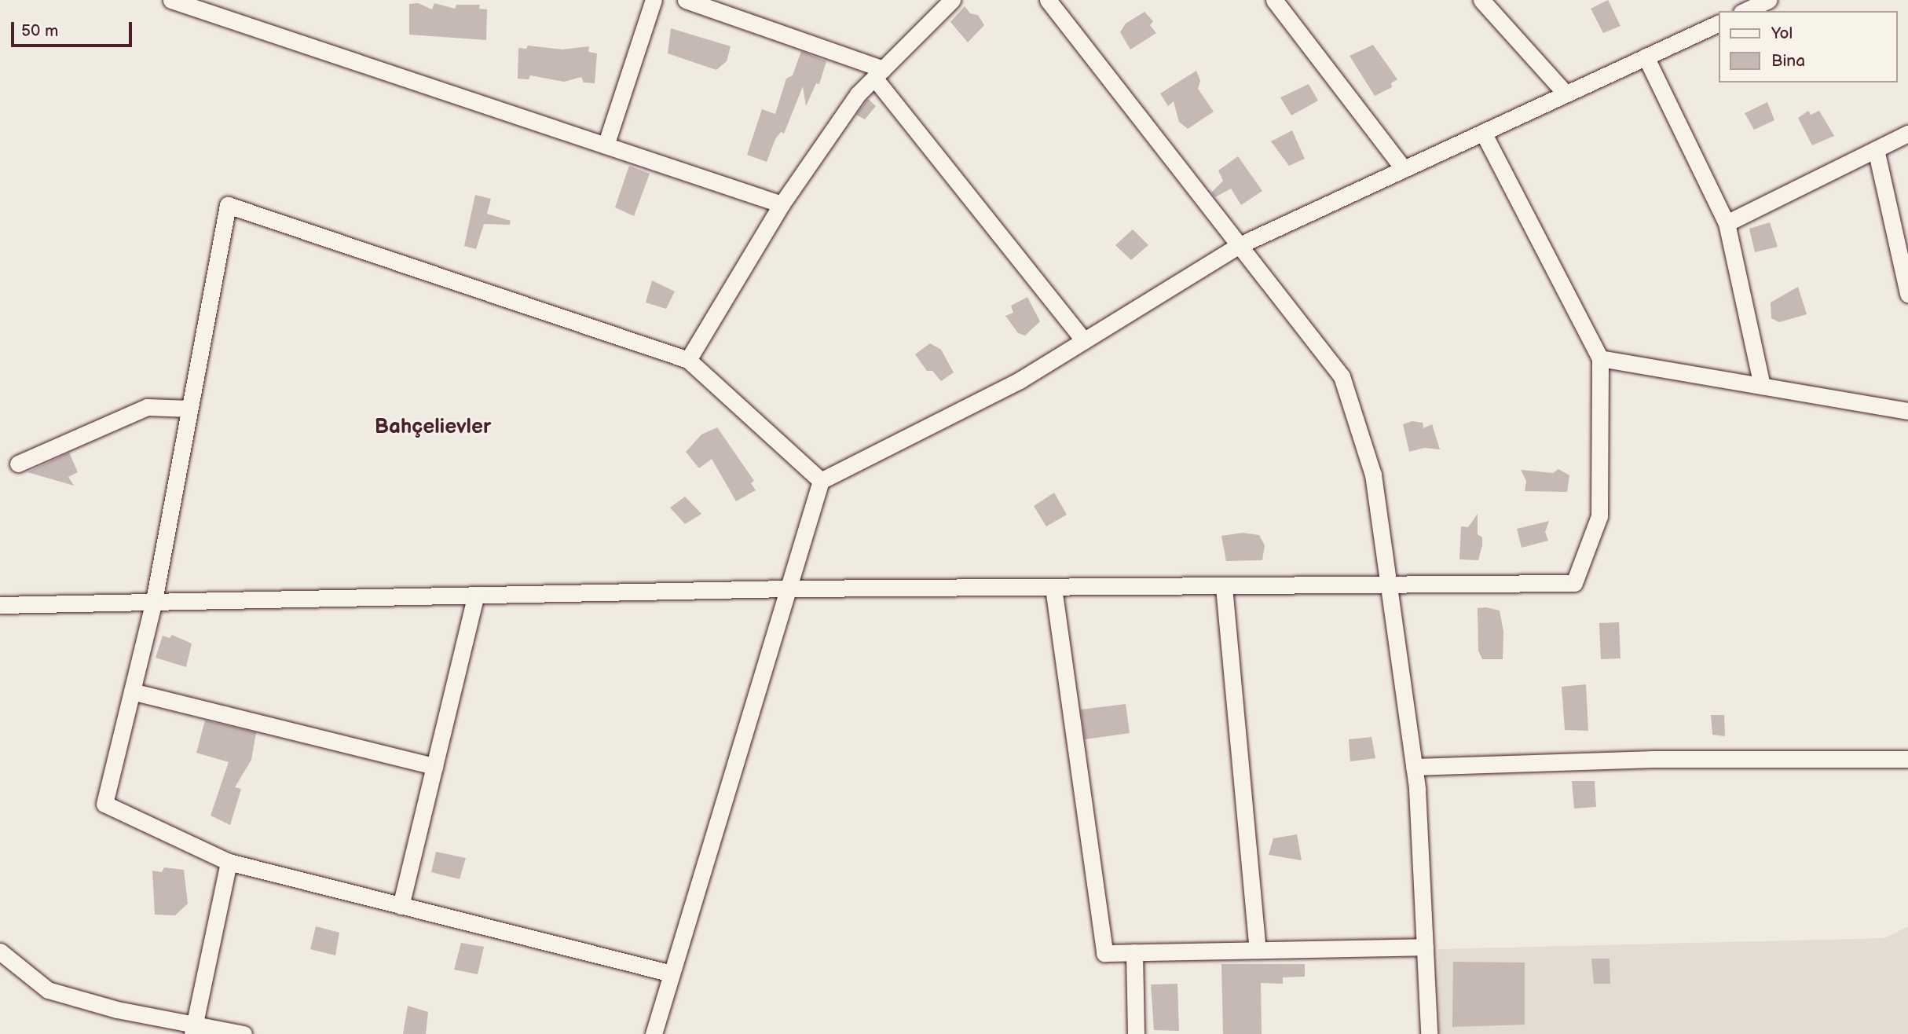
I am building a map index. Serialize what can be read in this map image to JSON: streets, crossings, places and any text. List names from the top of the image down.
{
  "districts": ["Bahçelievler"],
  "legend": ["Yol", "Bina"],
  "scale_bar": "50 m"
}
